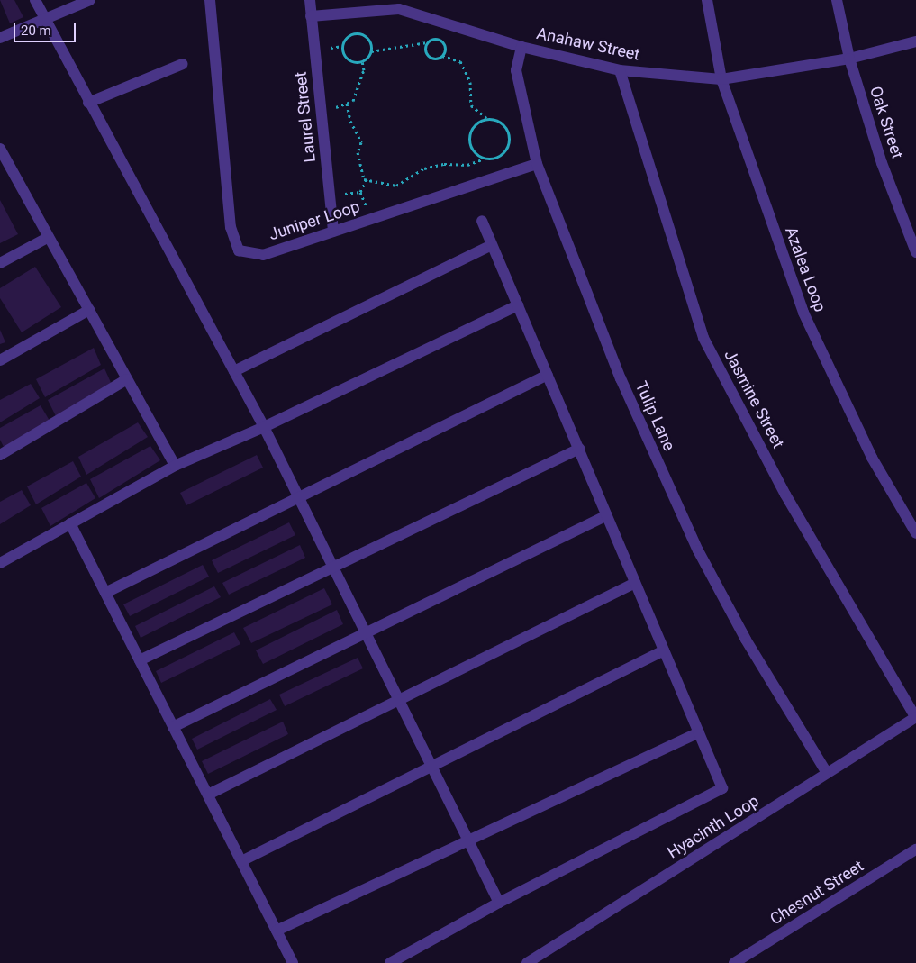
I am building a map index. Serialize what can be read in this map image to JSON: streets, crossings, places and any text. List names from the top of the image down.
{
  "streets": {
    "street": [
      "Anahaw Street",
      "Laurel Street",
      "Oak Street",
      "Juniper Loop",
      "Azalea Loop",
      "Jasmine Street",
      "Tulip Lane",
      "Hyacinth Loop",
      "Chesnut Street"
    ]
  },
  "crossings": [
    ["Anahaw Street", "Laurel Street"],
    ["Anahaw Street", "Oak Street"],
    ["Anahaw Street", "Azalea Loop"],
    ["Anahaw Street", "Jasmine Street"],
    ["Anahaw Street", "Tulip Lane"],
    ["Laurel Street", "Juniper Loop"],
    ["Juniper Loop", "Tulip Lane"],
    ["Jasmine Street", "Hyacinth Loop"],
    ["Tulip Lane", "Hyacinth Loop"]
  ],
  "scale_bar": "20 m"
}
